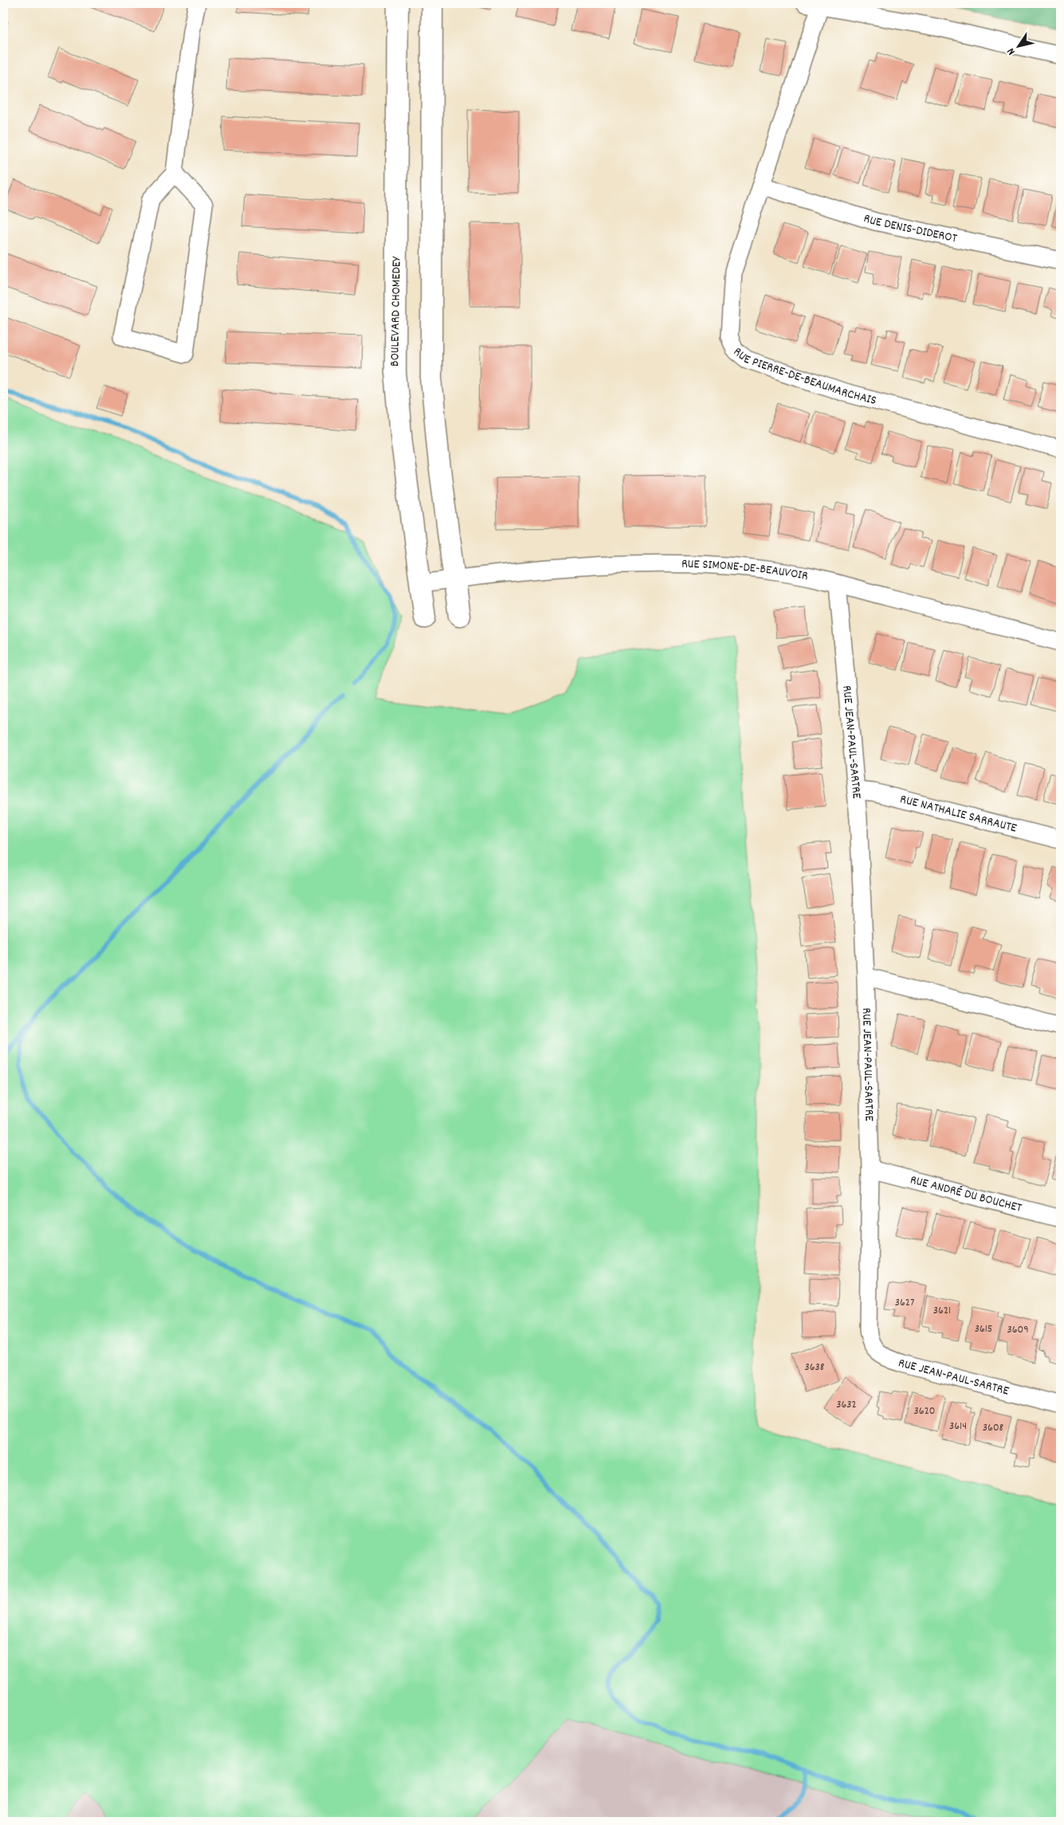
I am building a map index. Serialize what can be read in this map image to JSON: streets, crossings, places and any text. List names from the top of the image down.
{
  "streets": {
    "street": [
      "RUE DENIS-DIDEROT",
      "BOULEVARD CHOMEDEY",
      "RUE PIERRE-DE-BEAUMARCHAIS",
      "RUE SIMONE-DE-BEAUVOIR",
      "RUE JEAN-PAUL-SARTRE",
      "RUE NATHALIE SARRAUTE",
      "RUE ANDRÉ DU BOUCHET"
    ]
  },
  "crossings": [
    ["RUE DENIS-DIDEROT", "RUE PIERRE-DE-BEAUMARCHAIS"],
    ["BOULEVARD CHOMEDEY", "RUE SIMONE-DE-BEAUVOIR"],
    ["RUE SIMONE-DE-BEAUVOIR", "RUE JEAN-PAUL-SARTRE"],
    ["RUE JEAN-PAUL-SARTRE", "RUE NATHALIE SARRAUTE"],
    ["RUE JEAN-PAUL-SARTRE", "RUE ANDRÉ DU BOUCHET"]
  ],
  "house_numbers": [
    "3627",
    "3621",
    "3615",
    "3609",
    "3638",
    "3632",
    "3620",
    "3614",
    "3608"
  ],
  "north": "bottom left"
}
